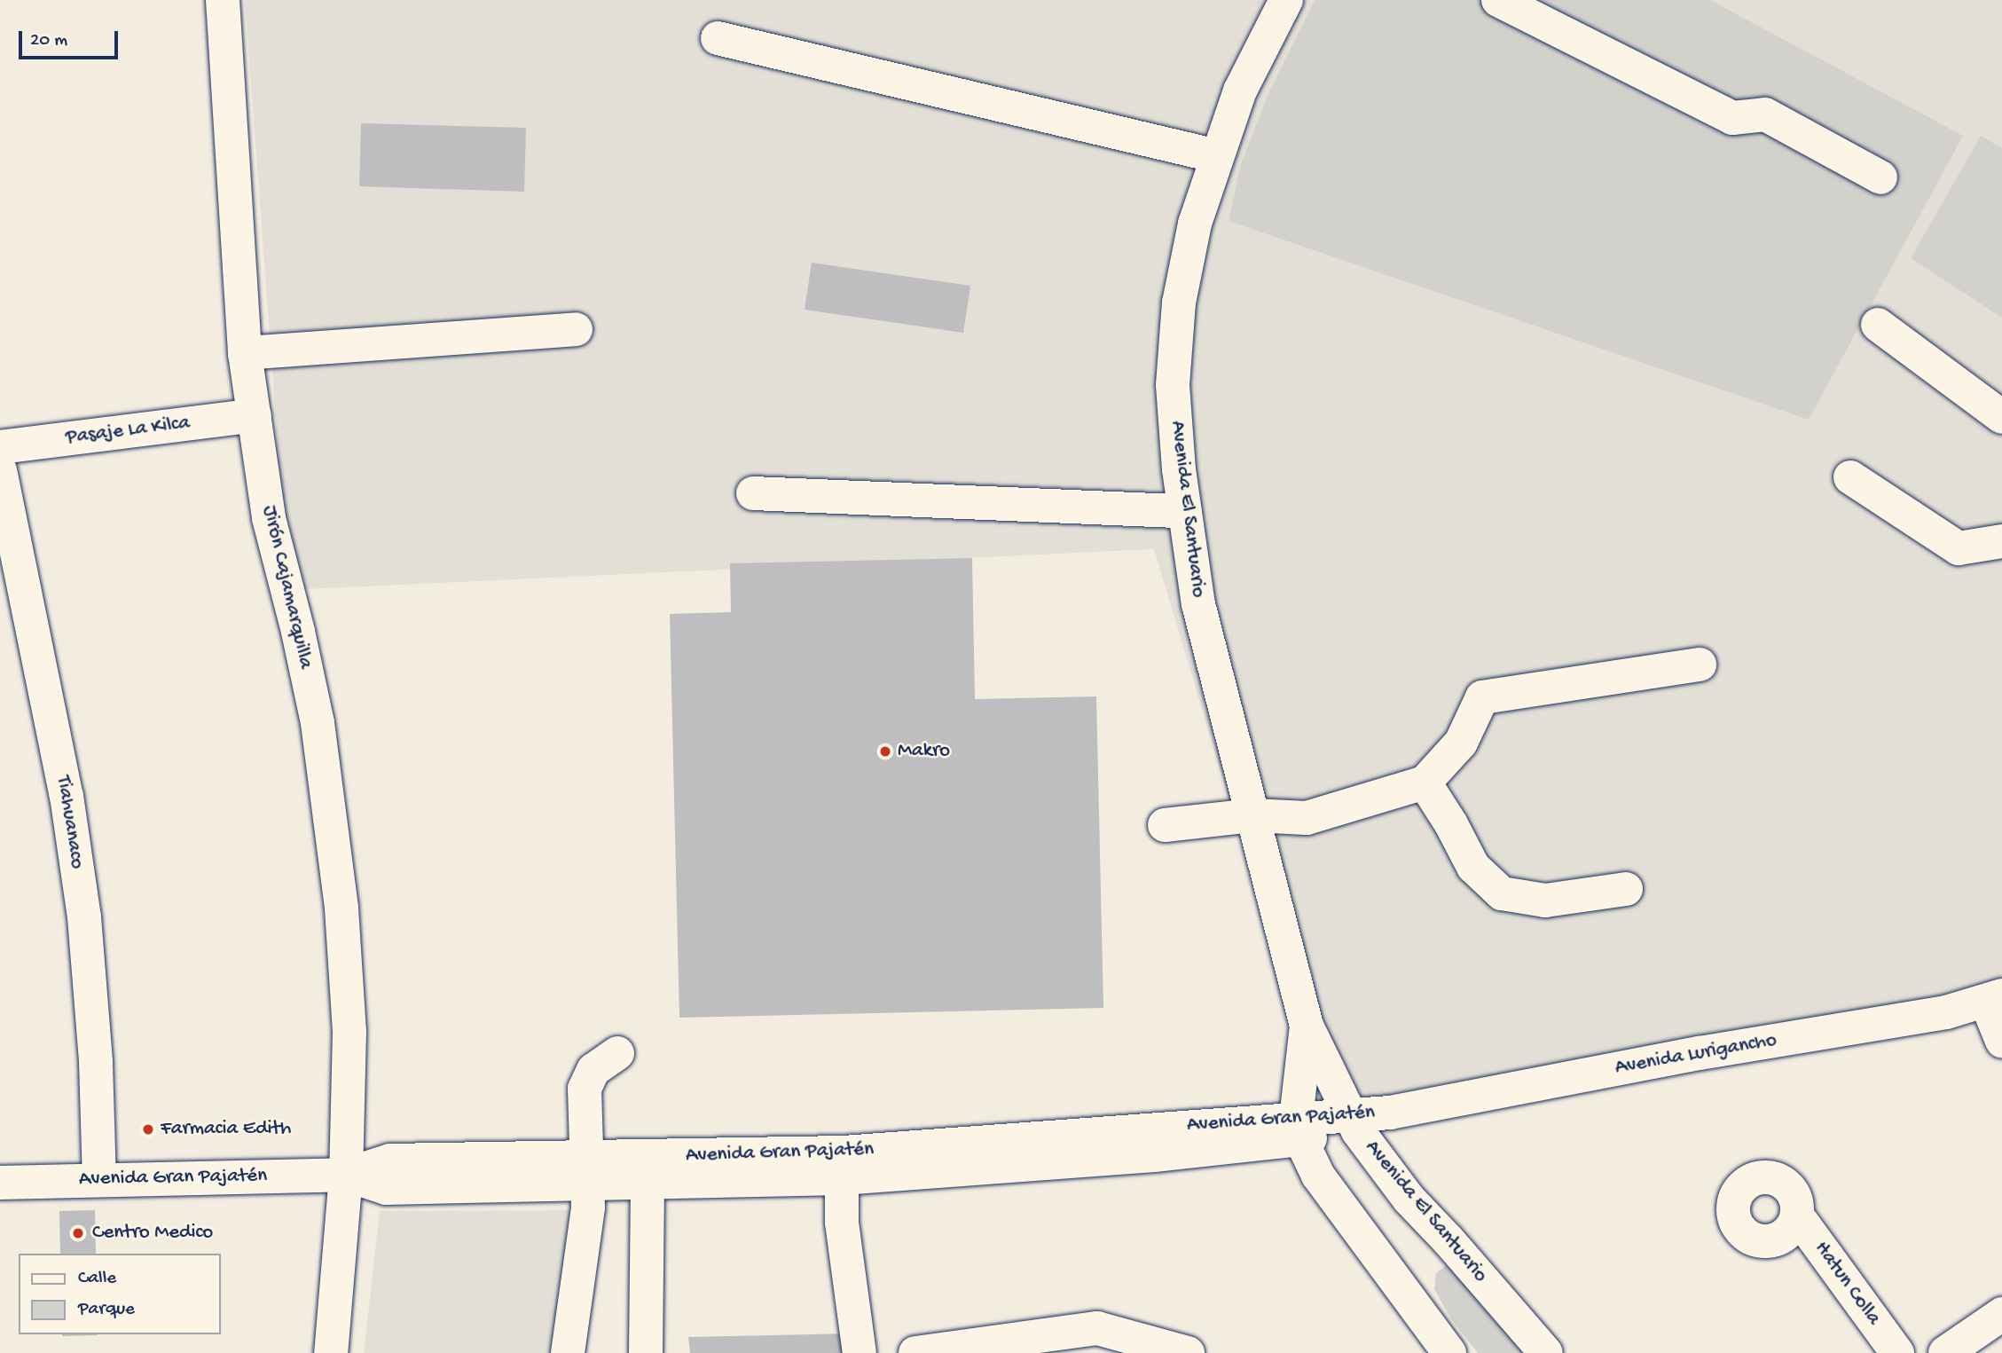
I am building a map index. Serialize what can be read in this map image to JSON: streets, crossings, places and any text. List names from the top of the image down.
{
  "streets": {
    "street": [
      "Pasaje La Kilca",
      "Avenida El Santuario",
      "Jirón Cajamarquilla",
      "Tiahuanaco",
      "Avenida Lurigancho",
      "Avenida Gran Pajatén",
      "Hatun Colla"
    ]
  },
  "crossings": [
    ["Pasaje La Kilca", "Jirón Cajamarquilla"],
    ["Avenida El Santuario", "Avenida Gran Pajatén"],
    ["Jirón Cajamarquilla", "Avenida Gran Pajatén"],
    ["Tiahuanaco", "Avenida Gran Pajatén"],
    ["Avenida Lurigancho", "Avenida Gran Pajatén"]
  ],
  "places": ["Makro", "Farmacia Edith", "Centro Medico"],
  "legend": ["Calle", "Parque"],
  "scale_bar": "20 m"
}
